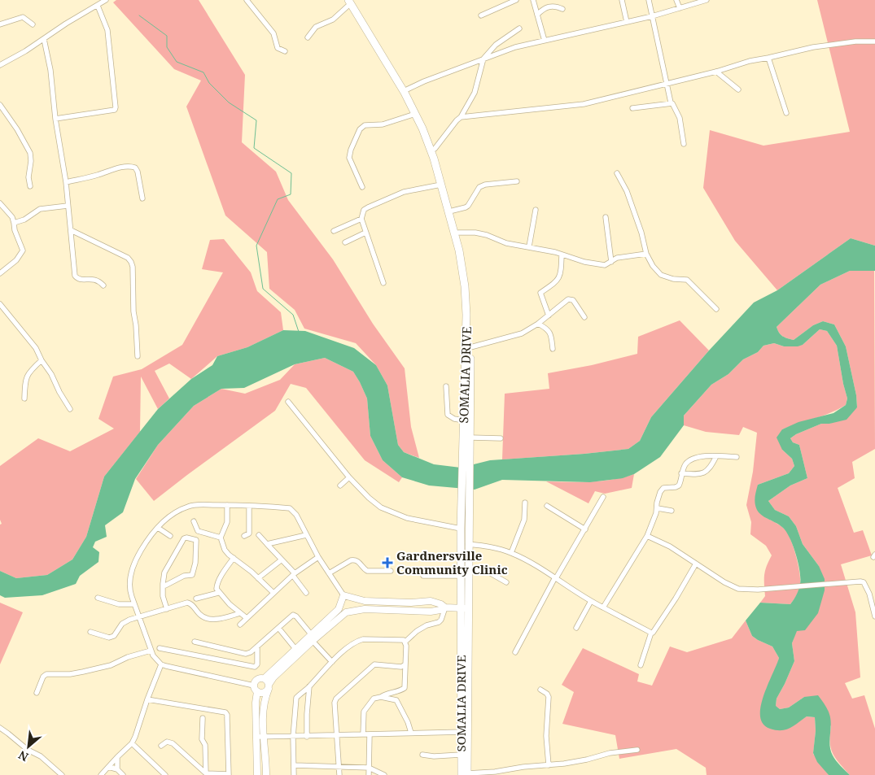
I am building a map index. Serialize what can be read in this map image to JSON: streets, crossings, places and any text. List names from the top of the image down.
{
  "streets": {
    "main road": ["SOMALIA DRIVE"]
  },
  "places": {
    "health": ["Gardnersville Community Clinic"]
  },
  "north": "bottom left"
}
